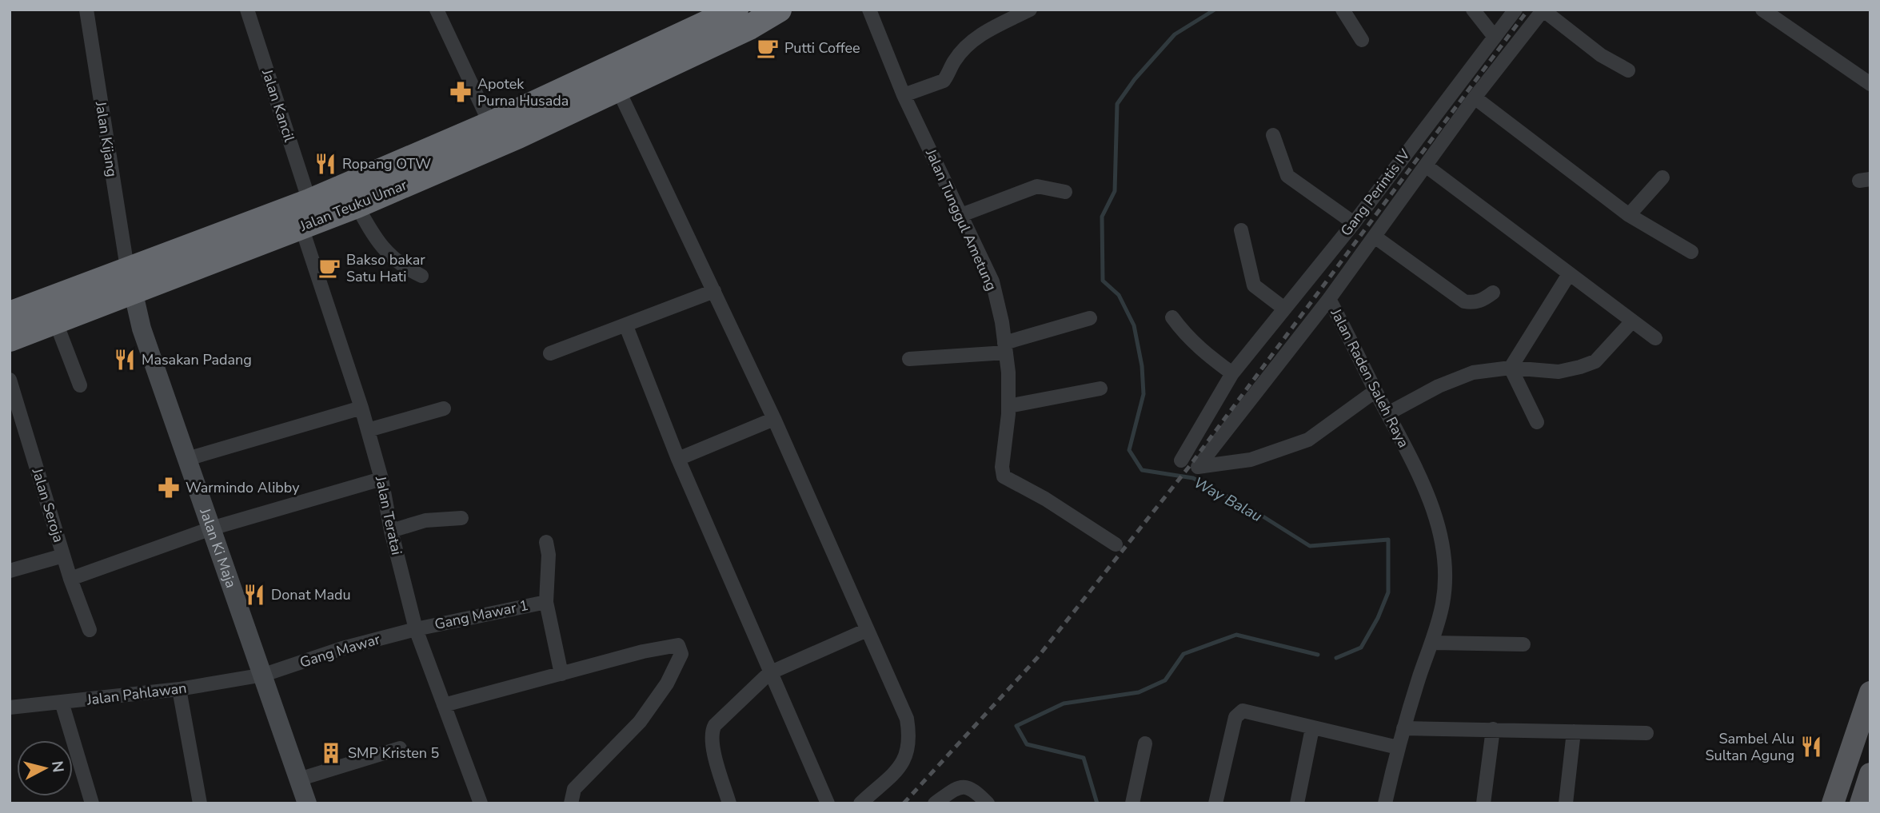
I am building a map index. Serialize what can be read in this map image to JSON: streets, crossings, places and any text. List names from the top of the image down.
{
  "streets": {
    "highway": ["Jalan Teuku Umar"],
    "main road": ["Jalan Ki Maja"],
    "street": [
      "Jalan Kancil",
      "Jalan Kijang",
      "Gang Perintis IV",
      "Jalan Tunggul Ametung",
      "Jalan Raden Saleh Raya",
      "Jalan Seroja",
      "Jalan Teratai",
      "Gang Mawar 1",
      "Gang Mawar",
      "Jalan Pahlawan"
    ]
  },
  "crossings": [
    ["Jalan Kancil", "Jalan Teuku Umar"],
    ["Jalan Kijang", "Jalan Teuku Umar"],
    ["Jalan Kijang", "Jalan Ki Maja"],
    ["Jalan Teuku Umar", "Jalan Teratai"],
    ["Jalan Teuku Umar", "Jalan Ki Maja"],
    ["Jalan Teratai", "Gang Mawar 1"],
    ["Jalan Teratai", "Gang Mawar"],
    ["Jalan Ki Maja", "Gang Mawar"],
    ["Jalan Ki Maja", "Jalan Pahlawan"],
    ["Gang Mawar 1", "Gang Mawar"],
    ["Gang Mawar", "Jalan Pahlawan"]
  ],
  "water": ["Way Balau"],
  "places": {
    "cafe": ["Putti Coffee", "Bakso bakar Satu Hati"],
    "pharmacy": ["Apotek Purna Husada", "Warmindo Alibby"],
    "restaurant": [
      "Ropang OTW",
      "Masakan Padang",
      "Donat Madu",
      "Sambel Alu Sultan Agung"
    ],
    "building": ["SMP Kristen 5"]
  },
  "north": "right"
}
